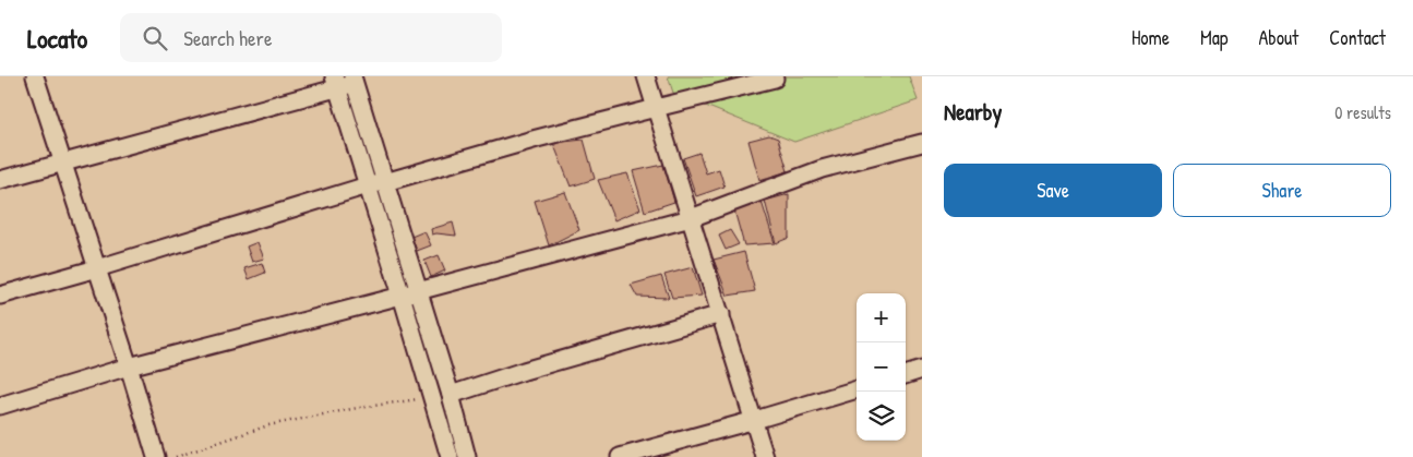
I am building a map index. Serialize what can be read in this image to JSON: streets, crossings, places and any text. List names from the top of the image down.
{
  "page": {
    "header": "Locato",
    "search": "Search here",
    "nav": [
      "Home",
      "Map",
      "About",
      "Contact"
    ],
    "heading": ["Nearby", "0 results"],
    "buttons": ["Save", "Share"],
    "map_buttons": ["+", "−"]
  }
}
